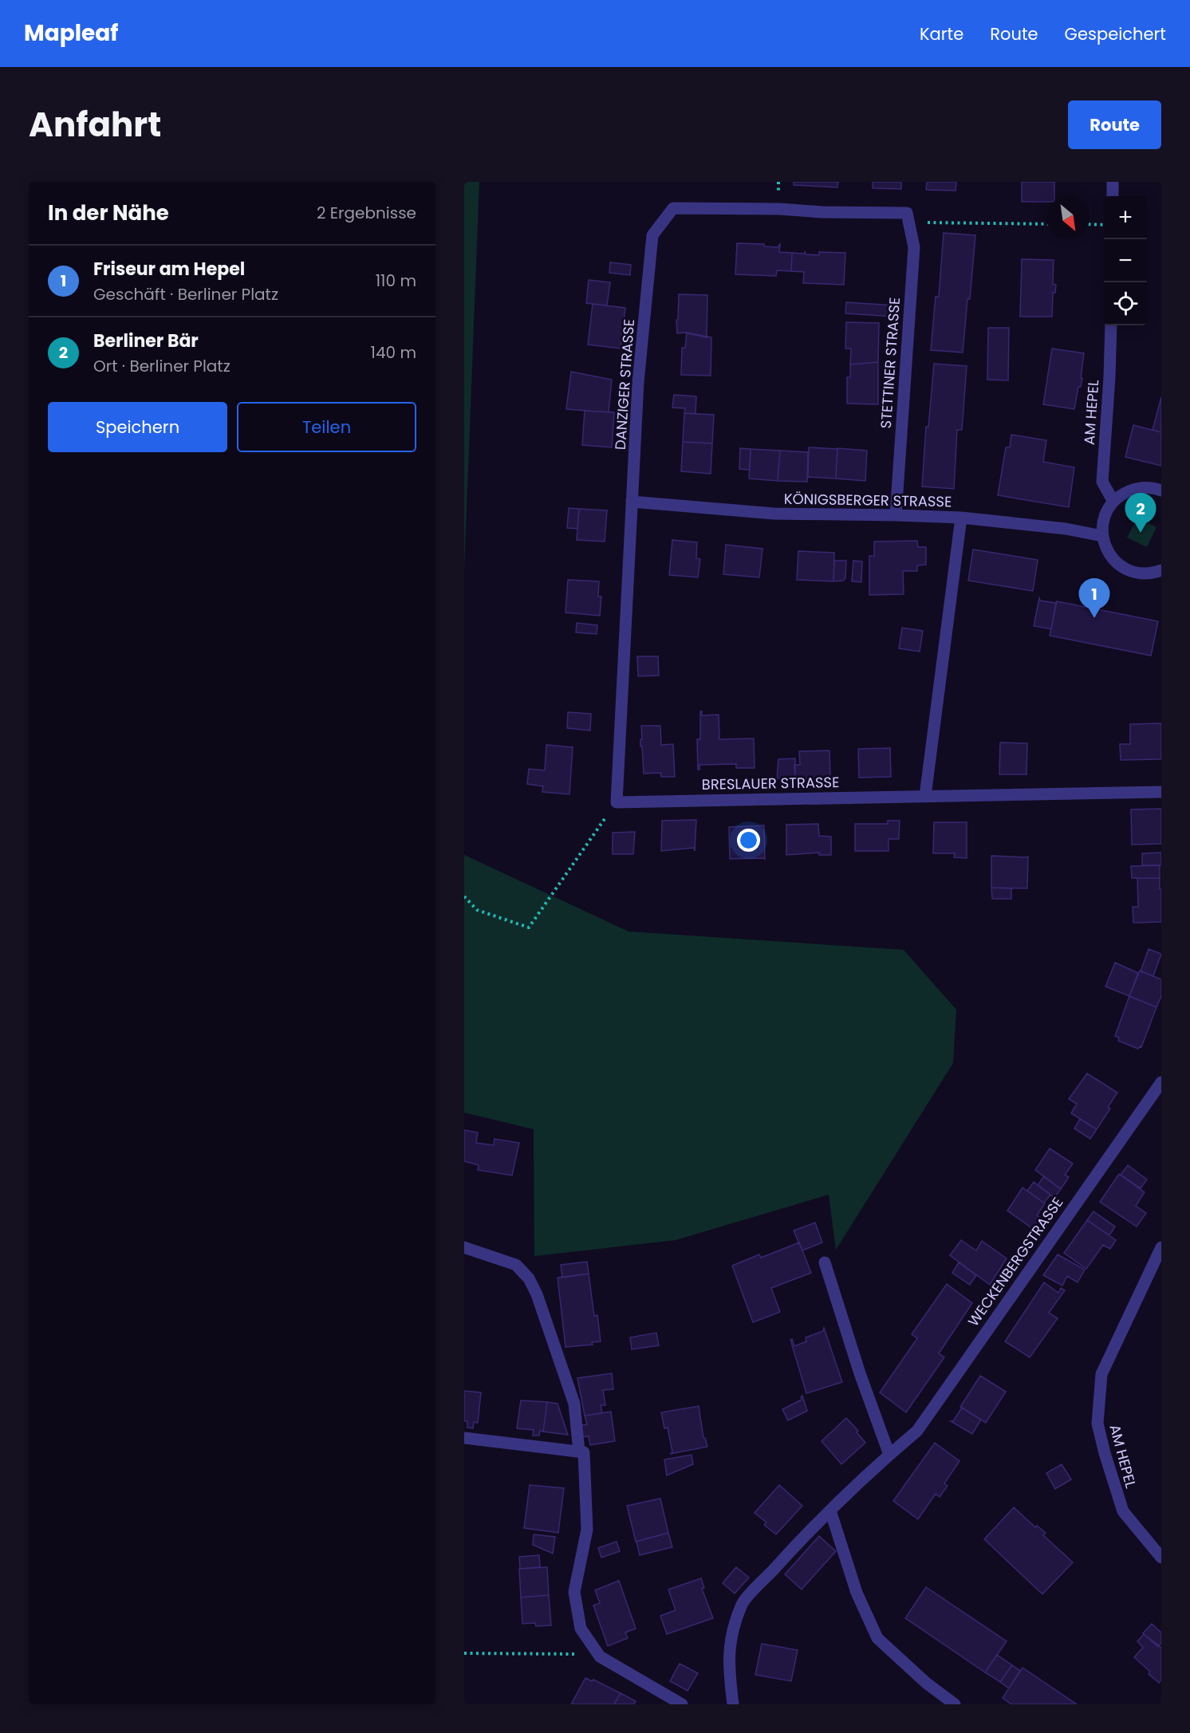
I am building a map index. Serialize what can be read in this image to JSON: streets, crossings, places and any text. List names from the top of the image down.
{
  "streets": {
    "street": [
      "STETTINER STRASSE",
      "DANZIGER STRASSE",
      "AM HEPEL",
      "KÖNIGSBERGER STRASSE",
      "BRESLAUER STRASSE",
      "WECKENBERGSTRASSE"
    ]
  },
  "crossings": [
    ["STETTINER STRASSE", "DANZIGER STRASSE"],
    ["STETTINER STRASSE", "KÖNIGSBERGER STRASSE"],
    ["DANZIGER STRASSE", "KÖNIGSBERGER STRASSE"],
    ["DANZIGER STRASSE", "BRESLAUER STRASSE"]
  ],
  "north": "bottom right",
  "page": {
    "header": "Mapleaf",
    "nav": ["Karte", "Route", "Gespeichert"],
    "title": "Anfahrt",
    "buttons": [
      "Route",
      ["Speichern", "Teilen"]
    ],
    "heading": ["In der Nähe", "2 Ergebnisse"],
    "map_buttons": ["+", "−"],
    "list": [
      {
        "mark": "1",
        "name": "Friseur am Hepel",
        "note": "Geschäft · Berliner Platz",
        "value": "110 m"
      },
      {
        "mark": "2",
        "name": "Berliner Bär",
        "note": "Ort · Berliner Platz",
        "value": "140 m"
      }
    ],
    "pins": ["2", "1"]
  }
}
